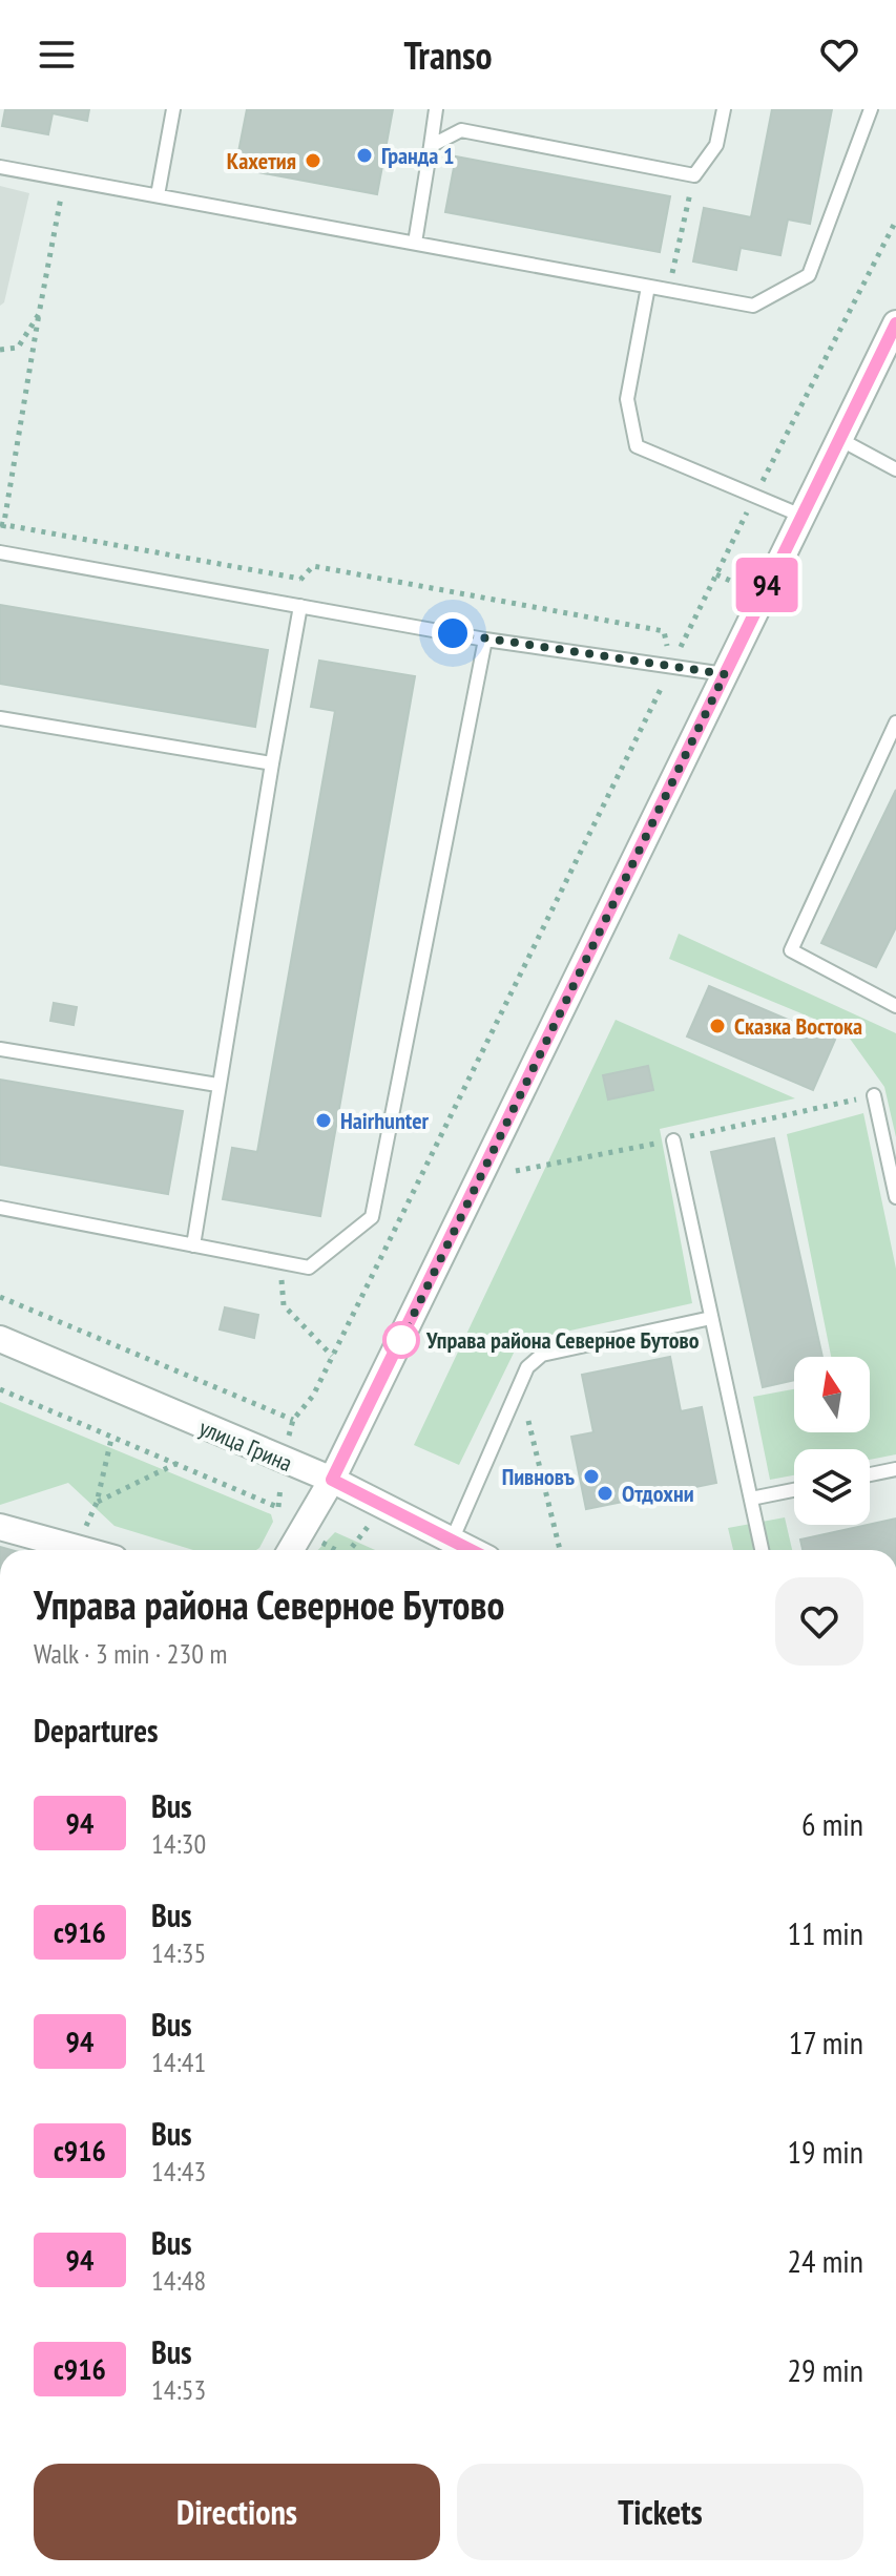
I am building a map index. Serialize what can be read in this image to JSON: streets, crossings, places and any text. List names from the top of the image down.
{
  "streets": {
    "street": ["улица Грина"]
  },
  "places": [
    "Гранда 1",
    "Кахетия",
    "Сказка Востока",
    "Hairhunter",
    "Управа района Северное Бутово",
    "Пивновъ",
    "Отдохни"
  ],
  "lines": ["bus line 94"],
  "north": "top",
  "page": {
    "header": "Transo",
    "on_map": "94",
    "heading": [
      ["Управа района Северное Бутово", "Walk · 3 min · 230 m"],
      "Departures"
    ],
    "list": [
      {
        "mark": "94",
        "name": "Bus",
        "note": "14:30",
        "value": "6 min"
      },
      {
        "mark": "с916",
        "name": "Bus",
        "note": "14:35",
        "value": "11 min"
      },
      {
        "mark": "94",
        "name": "Bus",
        "note": "14:41",
        "value": "17 min"
      },
      {
        "mark": "с916",
        "name": "Bus",
        "note": "14:43",
        "value": "19 min"
      },
      {
        "mark": "94",
        "name": "Bus",
        "note": "14:48",
        "value": "24 min"
      },
      {
        "mark": "с916",
        "name": "Bus",
        "note": "14:53",
        "value": "29 min"
      }
    ],
    "buttons": ["Directions", "Tickets"]
  }
}
